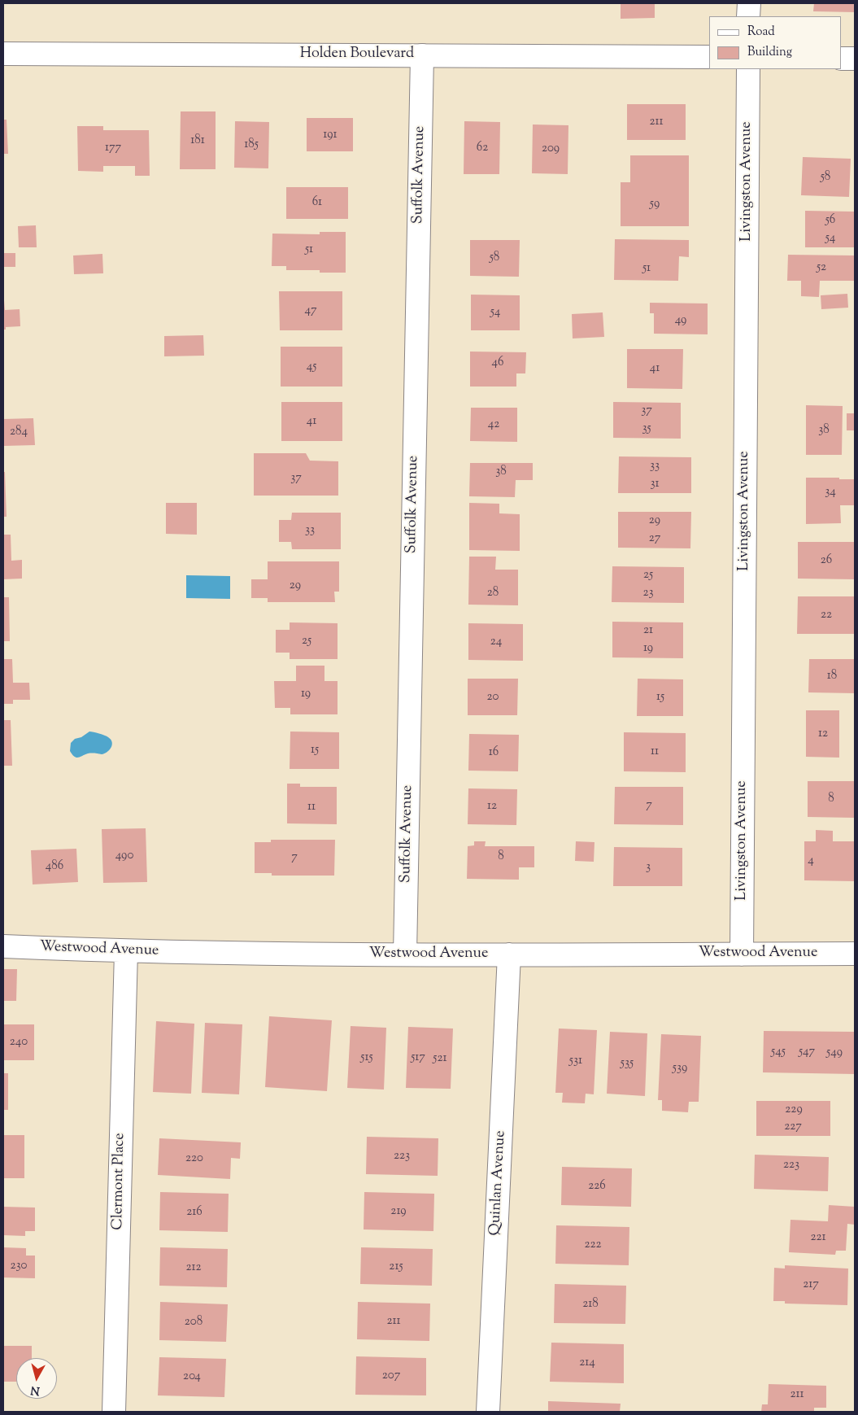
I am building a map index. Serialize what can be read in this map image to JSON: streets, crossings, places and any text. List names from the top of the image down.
{
  "streets": {
    "street": [
      "Holden Boulevard",
      "Suffolk Avenue",
      "Livingston Avenue",
      "Westwood Avenue",
      "Clermont Place",
      "Quinlan Avenue"
    ]
  },
  "crossings": [
    ["Holden Boulevard", "Suffolk Avenue"],
    ["Suffolk Avenue", "Westwood Avenue"],
    ["Livingston Avenue", "Westwood Avenue"],
    ["Westwood Avenue", "Clermont Place"],
    ["Westwood Avenue", "Quinlan Avenue"]
  ],
  "house_numbers": [
    "211",
    "191",
    "181",
    "185",
    "177",
    "62",
    "209",
    "58",
    "61",
    "59",
    "56",
    "54",
    "51",
    "58",
    "52",
    "51",
    "47",
    "54",
    "49",
    "46",
    "45",
    "41",
    "37",
    "41",
    "42",
    "35",
    "38",
    "284",
    "33",
    "38",
    "37",
    "31",
    "34",
    "29",
    "33",
    "27",
    "26",
    "25",
    "29",
    "28",
    "23",
    "22",
    "21",
    "25",
    "24",
    "19",
    "18",
    "19",
    "20",
    "15",
    "12",
    "15",
    "11",
    "16",
    "8",
    "7",
    "12",
    "11",
    "490",
    "8",
    "7",
    "4",
    "486",
    "3",
    "240",
    "545",
    "547",
    "549",
    "515",
    "517",
    "521",
    "531",
    "535",
    "539",
    "229",
    "227",
    "223",
    "220",
    "223",
    "226",
    "219",
    "216",
    "221",
    "222",
    "230",
    "215",
    "212",
    "217",
    "218",
    "211",
    "208",
    "214",
    "207",
    "204",
    "211"
  ],
  "legend": ["Road", "Building"],
  "north": "bottom"
}
